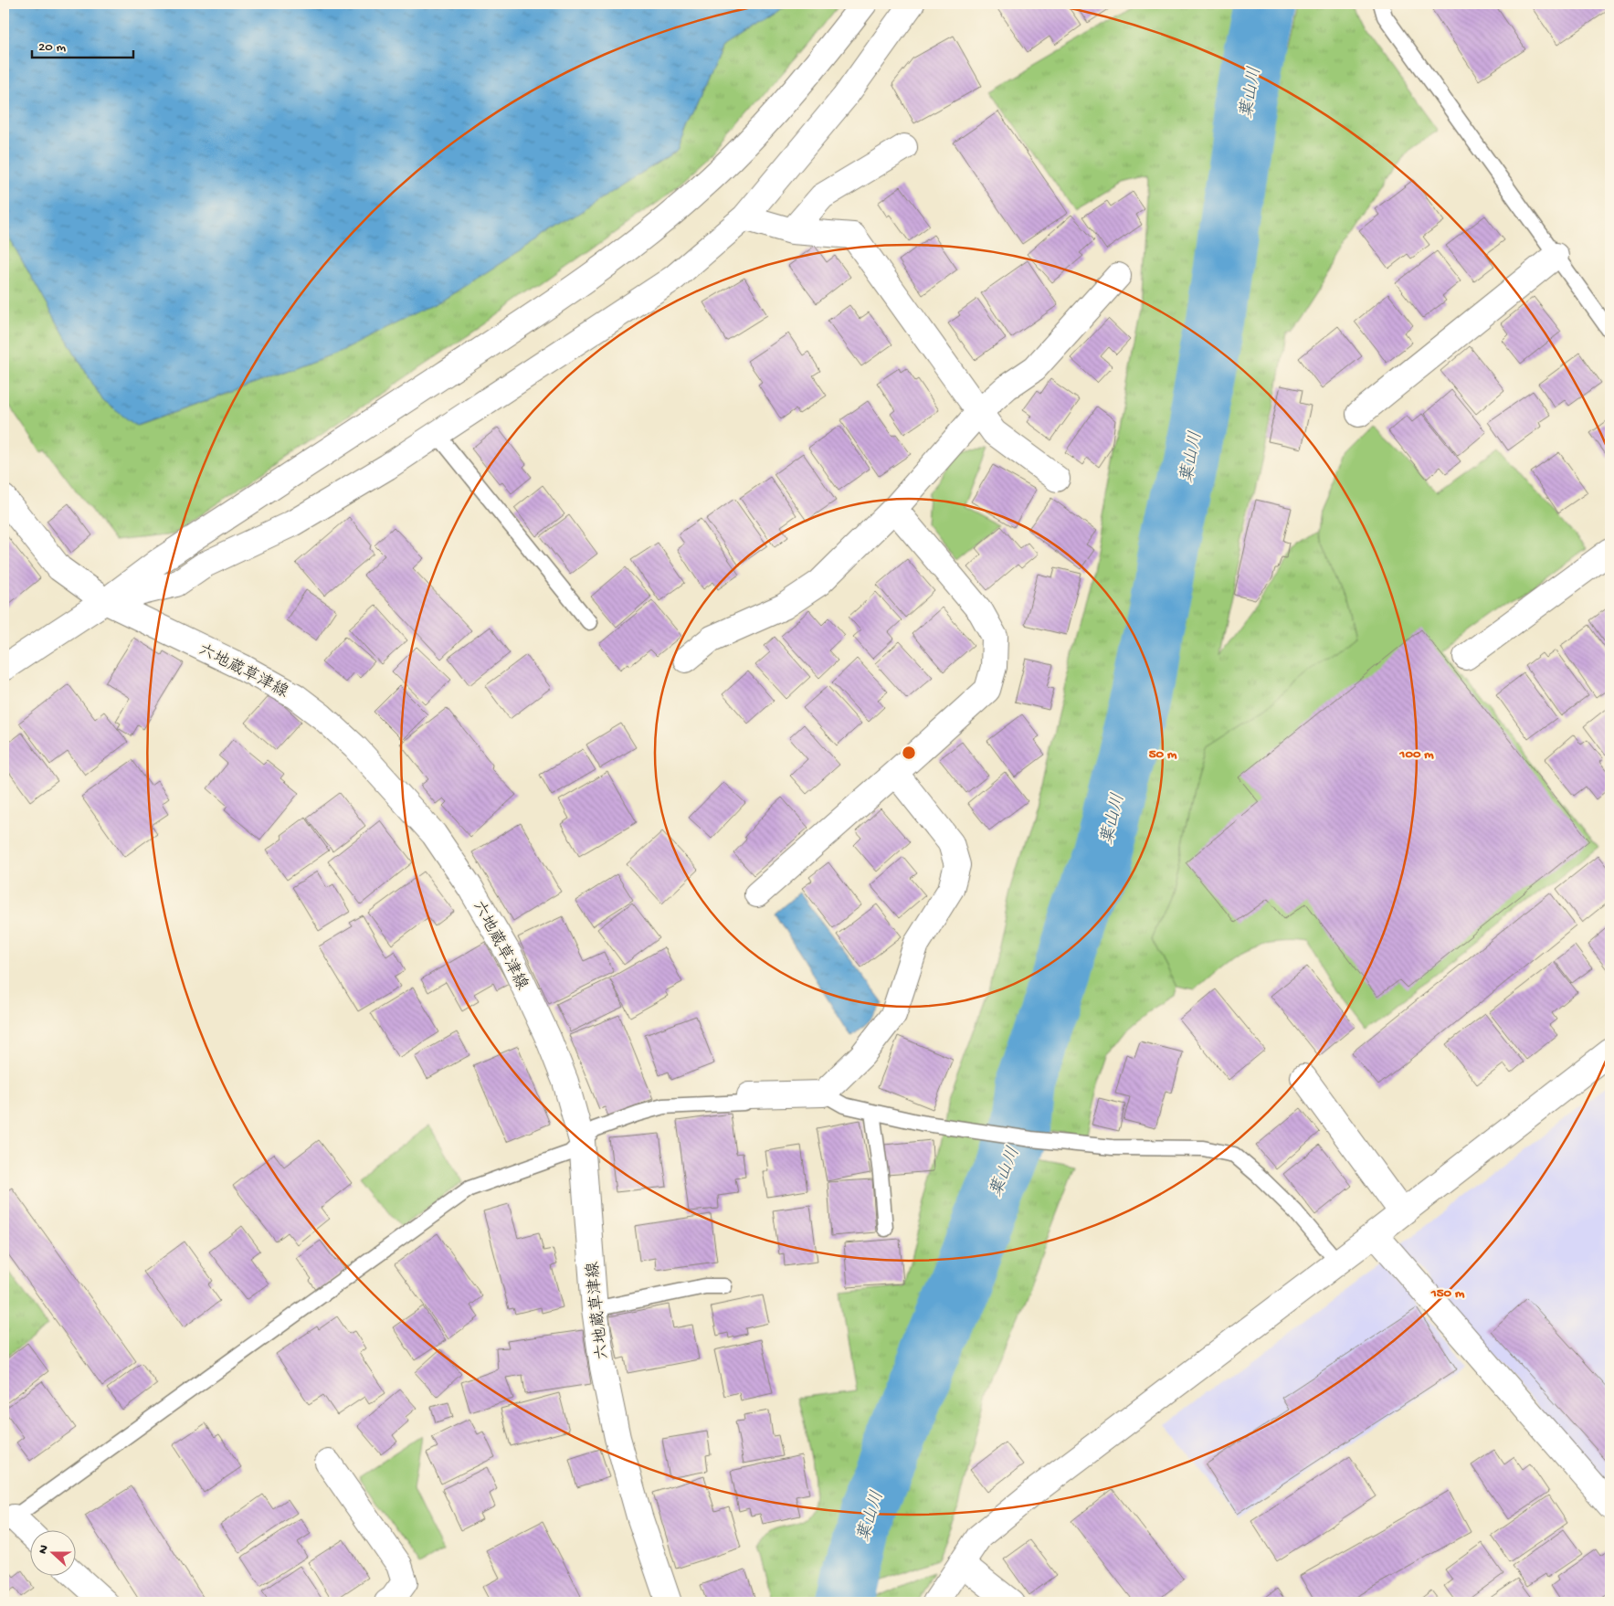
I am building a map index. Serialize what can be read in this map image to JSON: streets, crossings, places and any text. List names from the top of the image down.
{
  "streets": {
    "street": ["六地蔵草津線"]
  },
  "water": ["葉山川"],
  "scale_bar": "20 m",
  "north": "left",
  "rings": ["50 m", "100 m", "150 m"]
}
